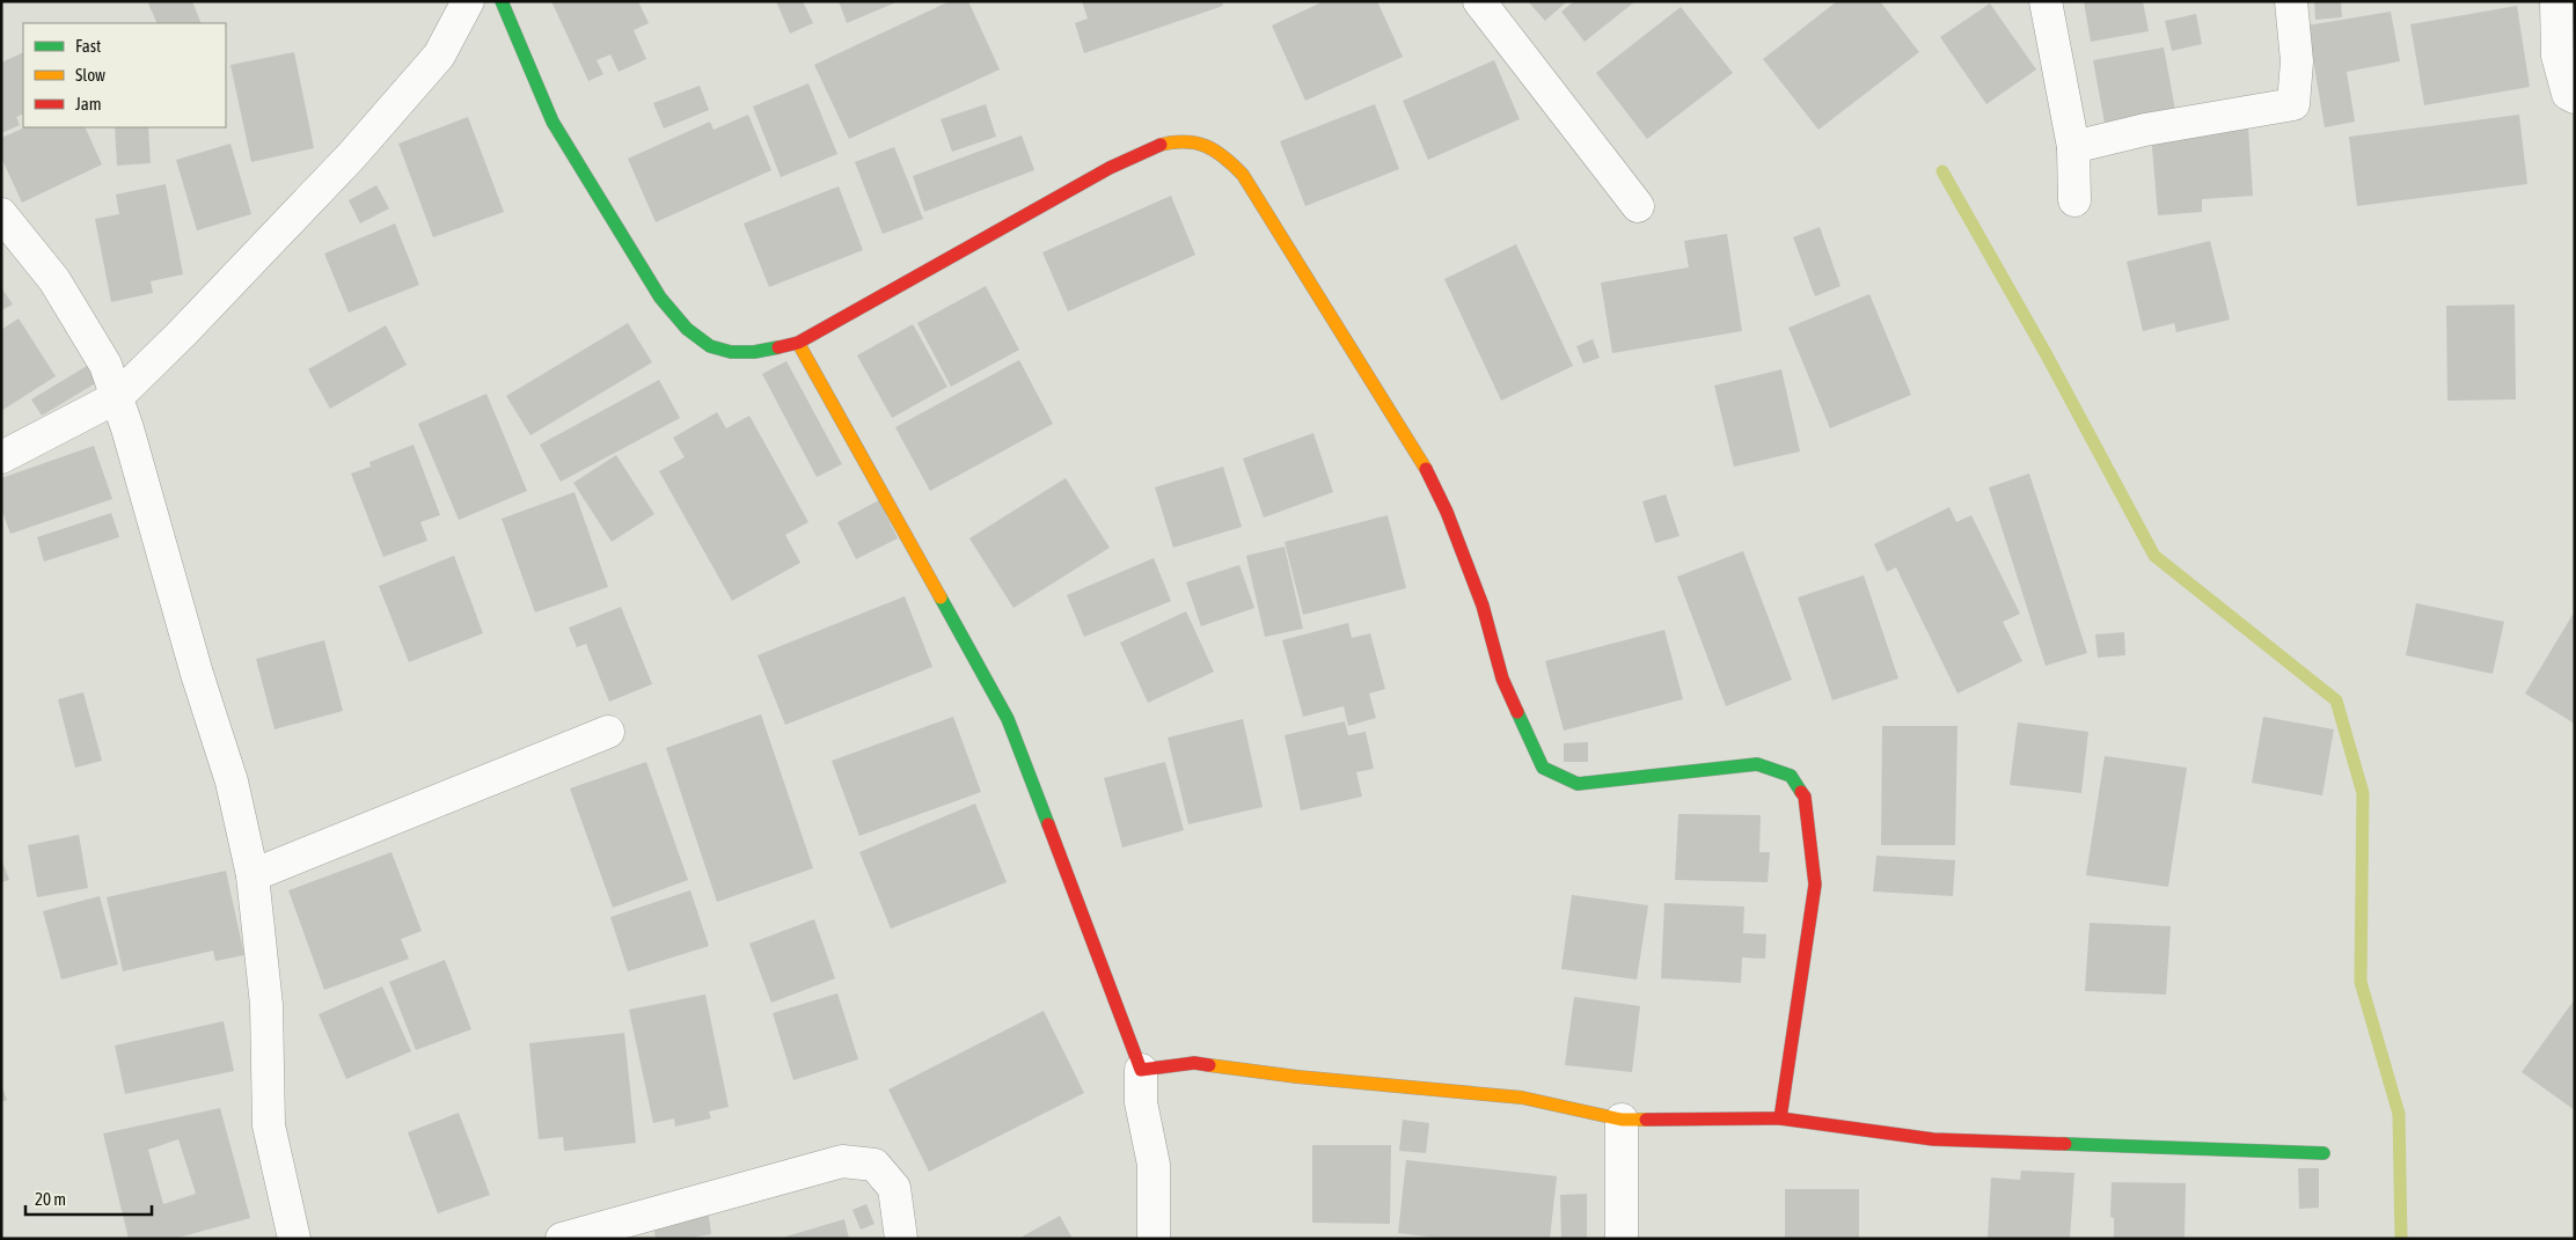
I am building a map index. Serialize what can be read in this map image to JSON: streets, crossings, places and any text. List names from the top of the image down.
{
  "legend": ["Fast", "Slow", "Jam"],
  "scale_bar": "20 m"
}
